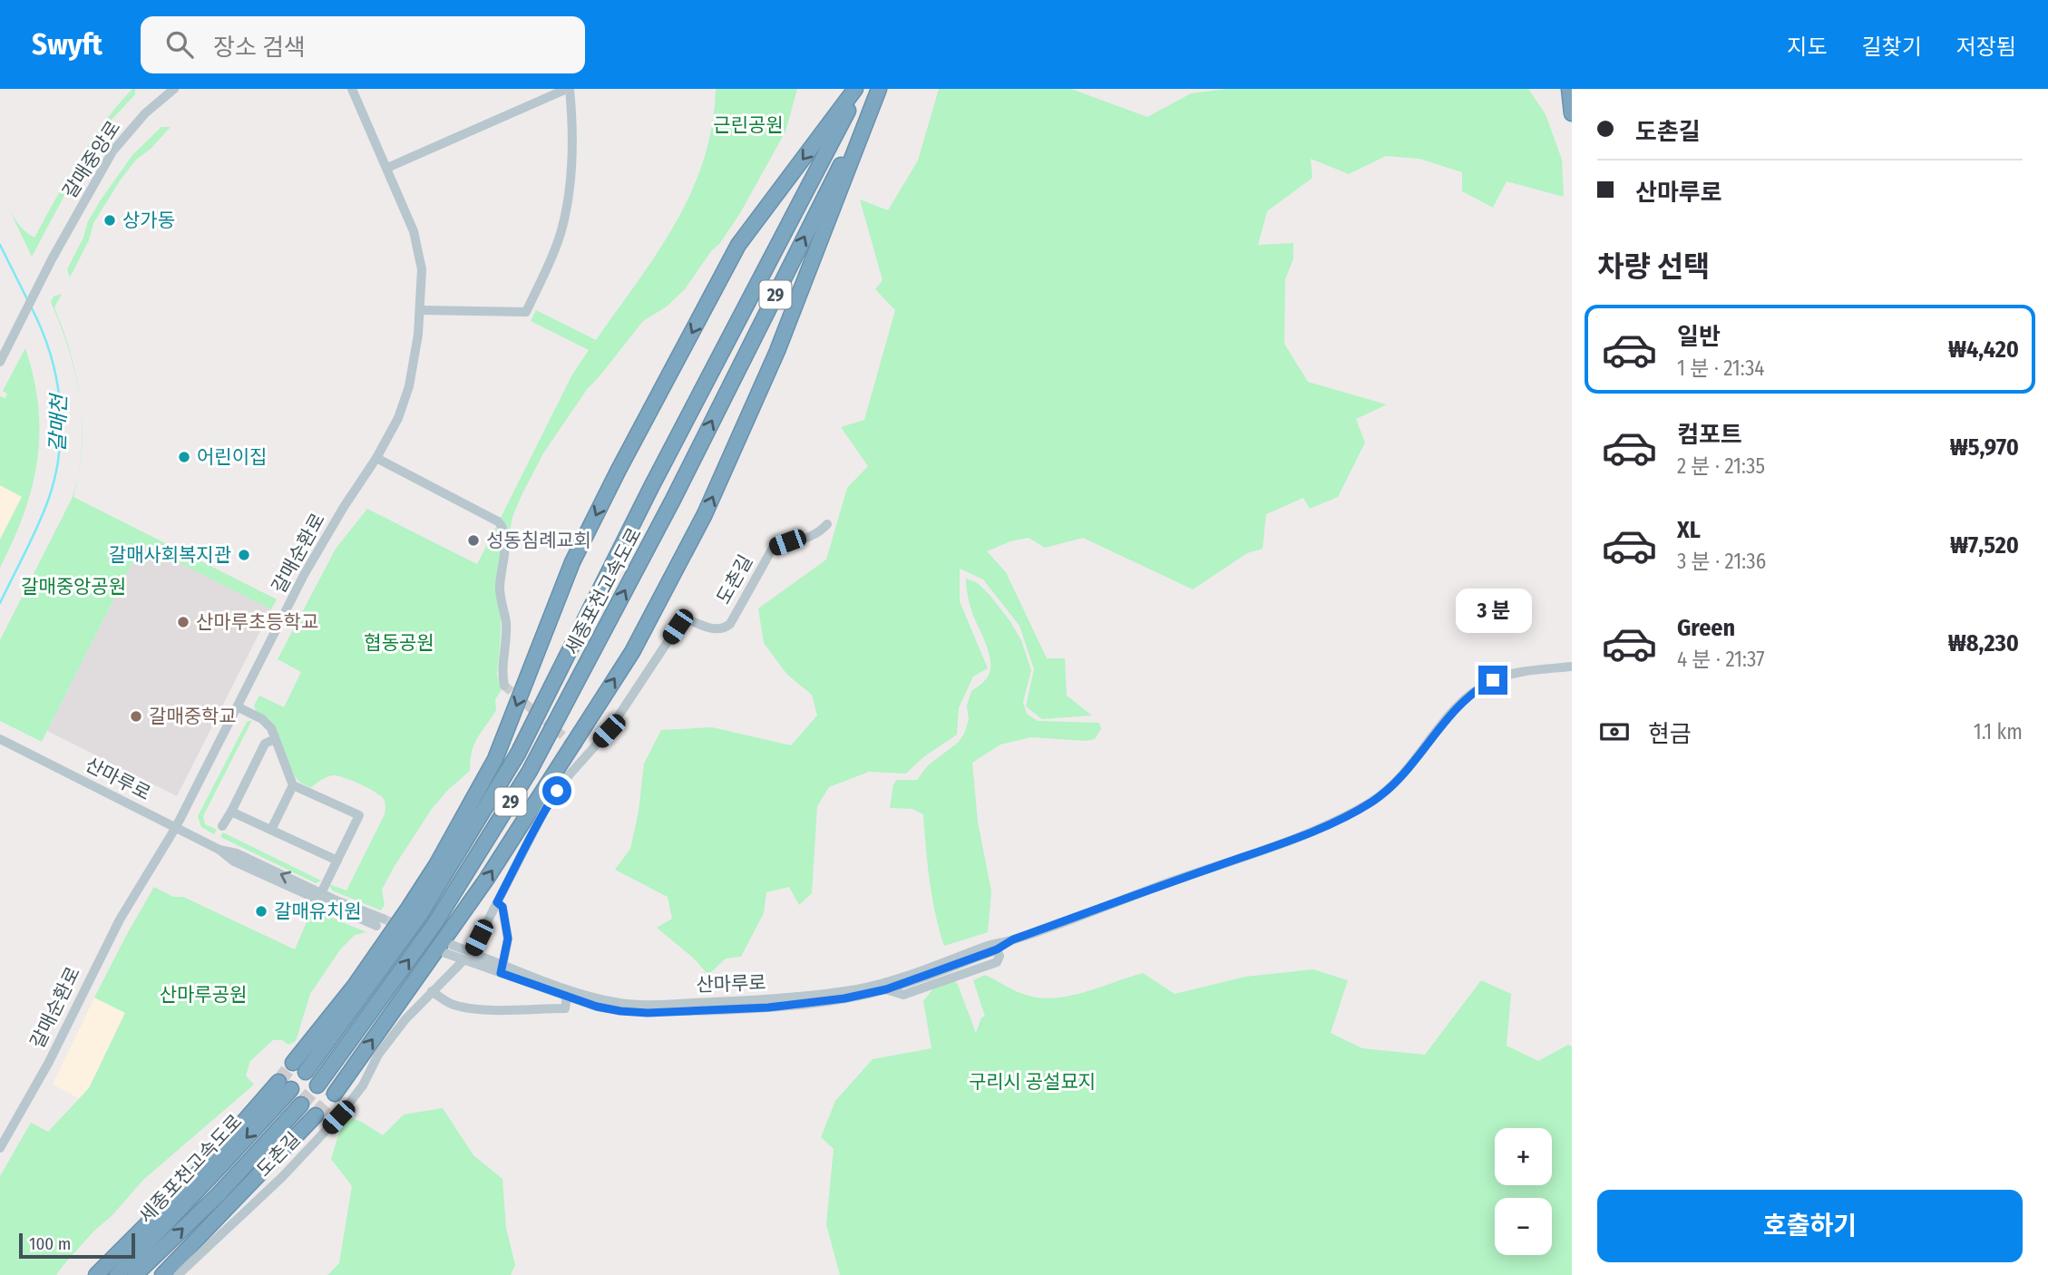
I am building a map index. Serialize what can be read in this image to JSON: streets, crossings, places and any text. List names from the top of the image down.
{
  "streets": {
    "highway": ["29", "세종포천고속도로"],
    "street": [
      "갈매중앙로",
      "갈매순환로",
      "도촌길",
      "산마루로"
    ]
  },
  "crossings": [
    ["갈매순환로", "산마루로"],
    ["도촌길", "산마루로"]
  ],
  "water": ["갈매천"],
  "parks": [
    "근린공원",
    "갈매중앙공원",
    "협동공원",
    "산마루공원",
    "구리시 공설묘지"
  ],
  "places": [
    "상가동",
    "어린이집",
    "성동침례교회",
    "갈매사회복지관",
    "산마루초등학교",
    "갈매중학교",
    "갈매유치원"
  ],
  "scale_bar": "100 m",
  "page": {
    "header": "Swyft",
    "search": "장소 검색",
    "nav": ["지도", "길찾기", "저장됨"],
    "banner": ["도촌길", "산마루로"],
    "heading": "차량 선택",
    "list": [
      {
        "name": "일반",
        "note": "1 분 · 21:34",
        "value": "₩4,420"
      },
      {
        "name": "컴포트",
        "note": "2 분 · 21:35",
        "value": "₩5,970"
      },
      {
        "name": "XL",
        "note": "3 분 · 21:36",
        "value": "₩7,520"
      },
      {
        "name": "Green",
        "note": "4 분 · 21:37",
        "value": "₩8,230"
      }
    ],
    "bubble": "3 분",
    "pay": ["현금", "1.1 km"],
    "map_buttons": ["+", "−"],
    "buttons": "호출하기",
    "scale": "100 m"
  }
}
